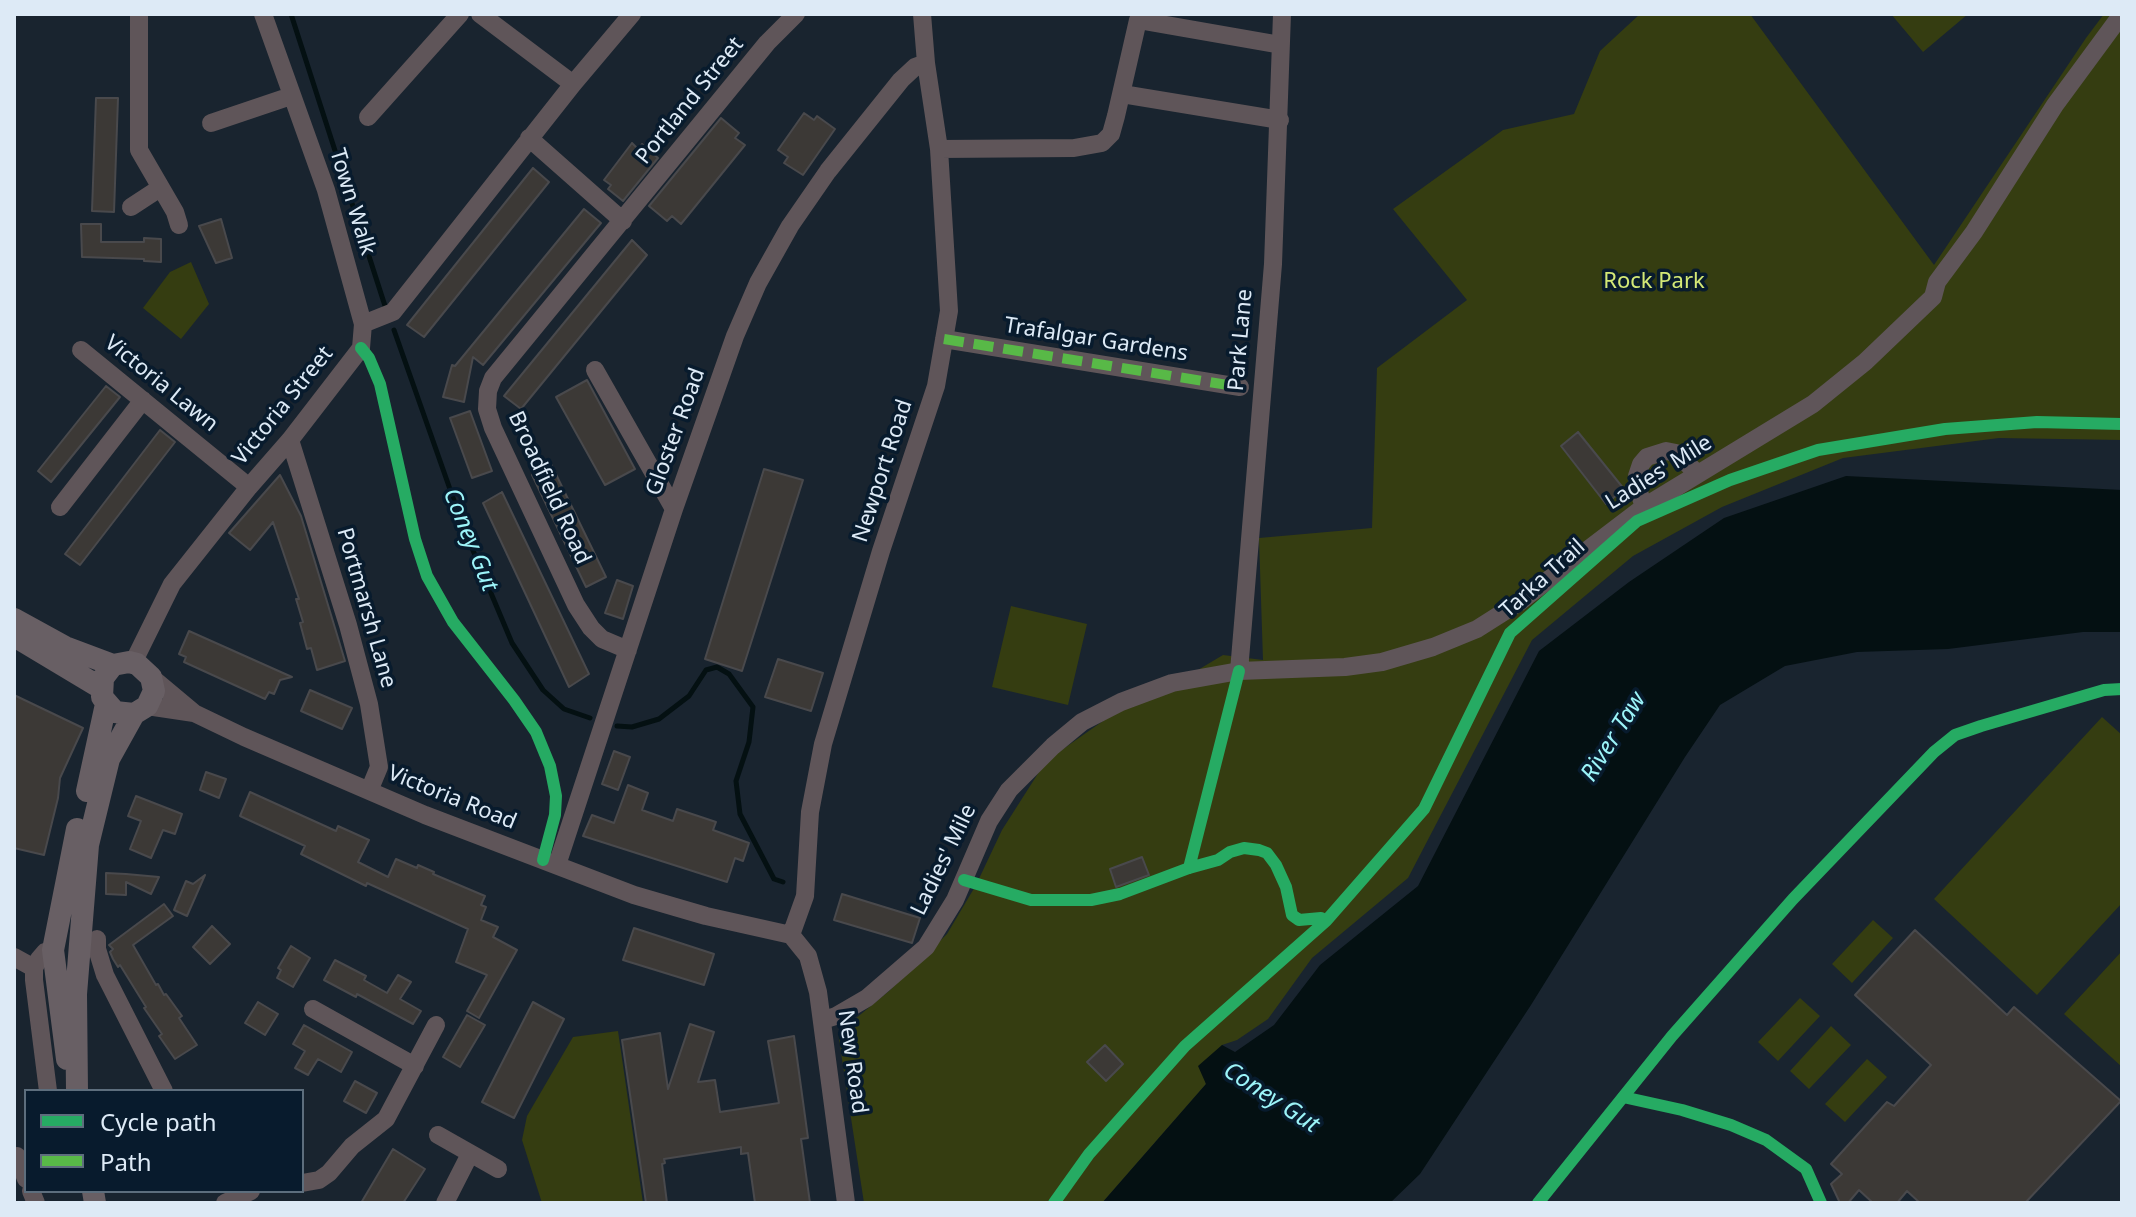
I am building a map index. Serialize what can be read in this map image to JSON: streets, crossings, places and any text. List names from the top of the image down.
{
  "streets": {
    "street": [
      "Portland Street",
      "Town Walk",
      "Trafalgar Gardens",
      "Park Lane",
      "Victoria Lawn",
      "Victoria Street",
      "Gloster Road",
      "Newport Road",
      "Ladies' Mile",
      "Broadfield Road",
      "Portmarsh Lane",
      "Victoria Road",
      "New Road"
    ],
    "cycle path": ["Tarka Trail"]
  },
  "crossings": [
    ["Portland Street", "Broadfield Road"],
    ["Town Walk", "Victoria Street"],
    ["Trafalgar Gardens", "Newport Road"],
    ["Park Lane", "Ladies' Mile"],
    ["Victoria Lawn", "Victoria Street"],
    ["Victoria Street", "Portmarsh Lane"],
    ["Victoria Street", "Victoria Road"],
    ["Gloster Road", "Newport Road"],
    ["Gloster Road", "Broadfield Road"],
    ["Gloster Road", "Victoria Road"],
    ["Newport Road", "Victoria Road"],
    ["Newport Road", "New Road"],
    ["Ladies' Mile", "New Road"],
    ["Portmarsh Lane", "Victoria Road"],
    ["Victoria Road", "New Road"]
  ],
  "water": ["Coney Gut", "River Taw"],
  "parks": ["Rock Park"],
  "legend": ["Cycle path", "Path"]
}
